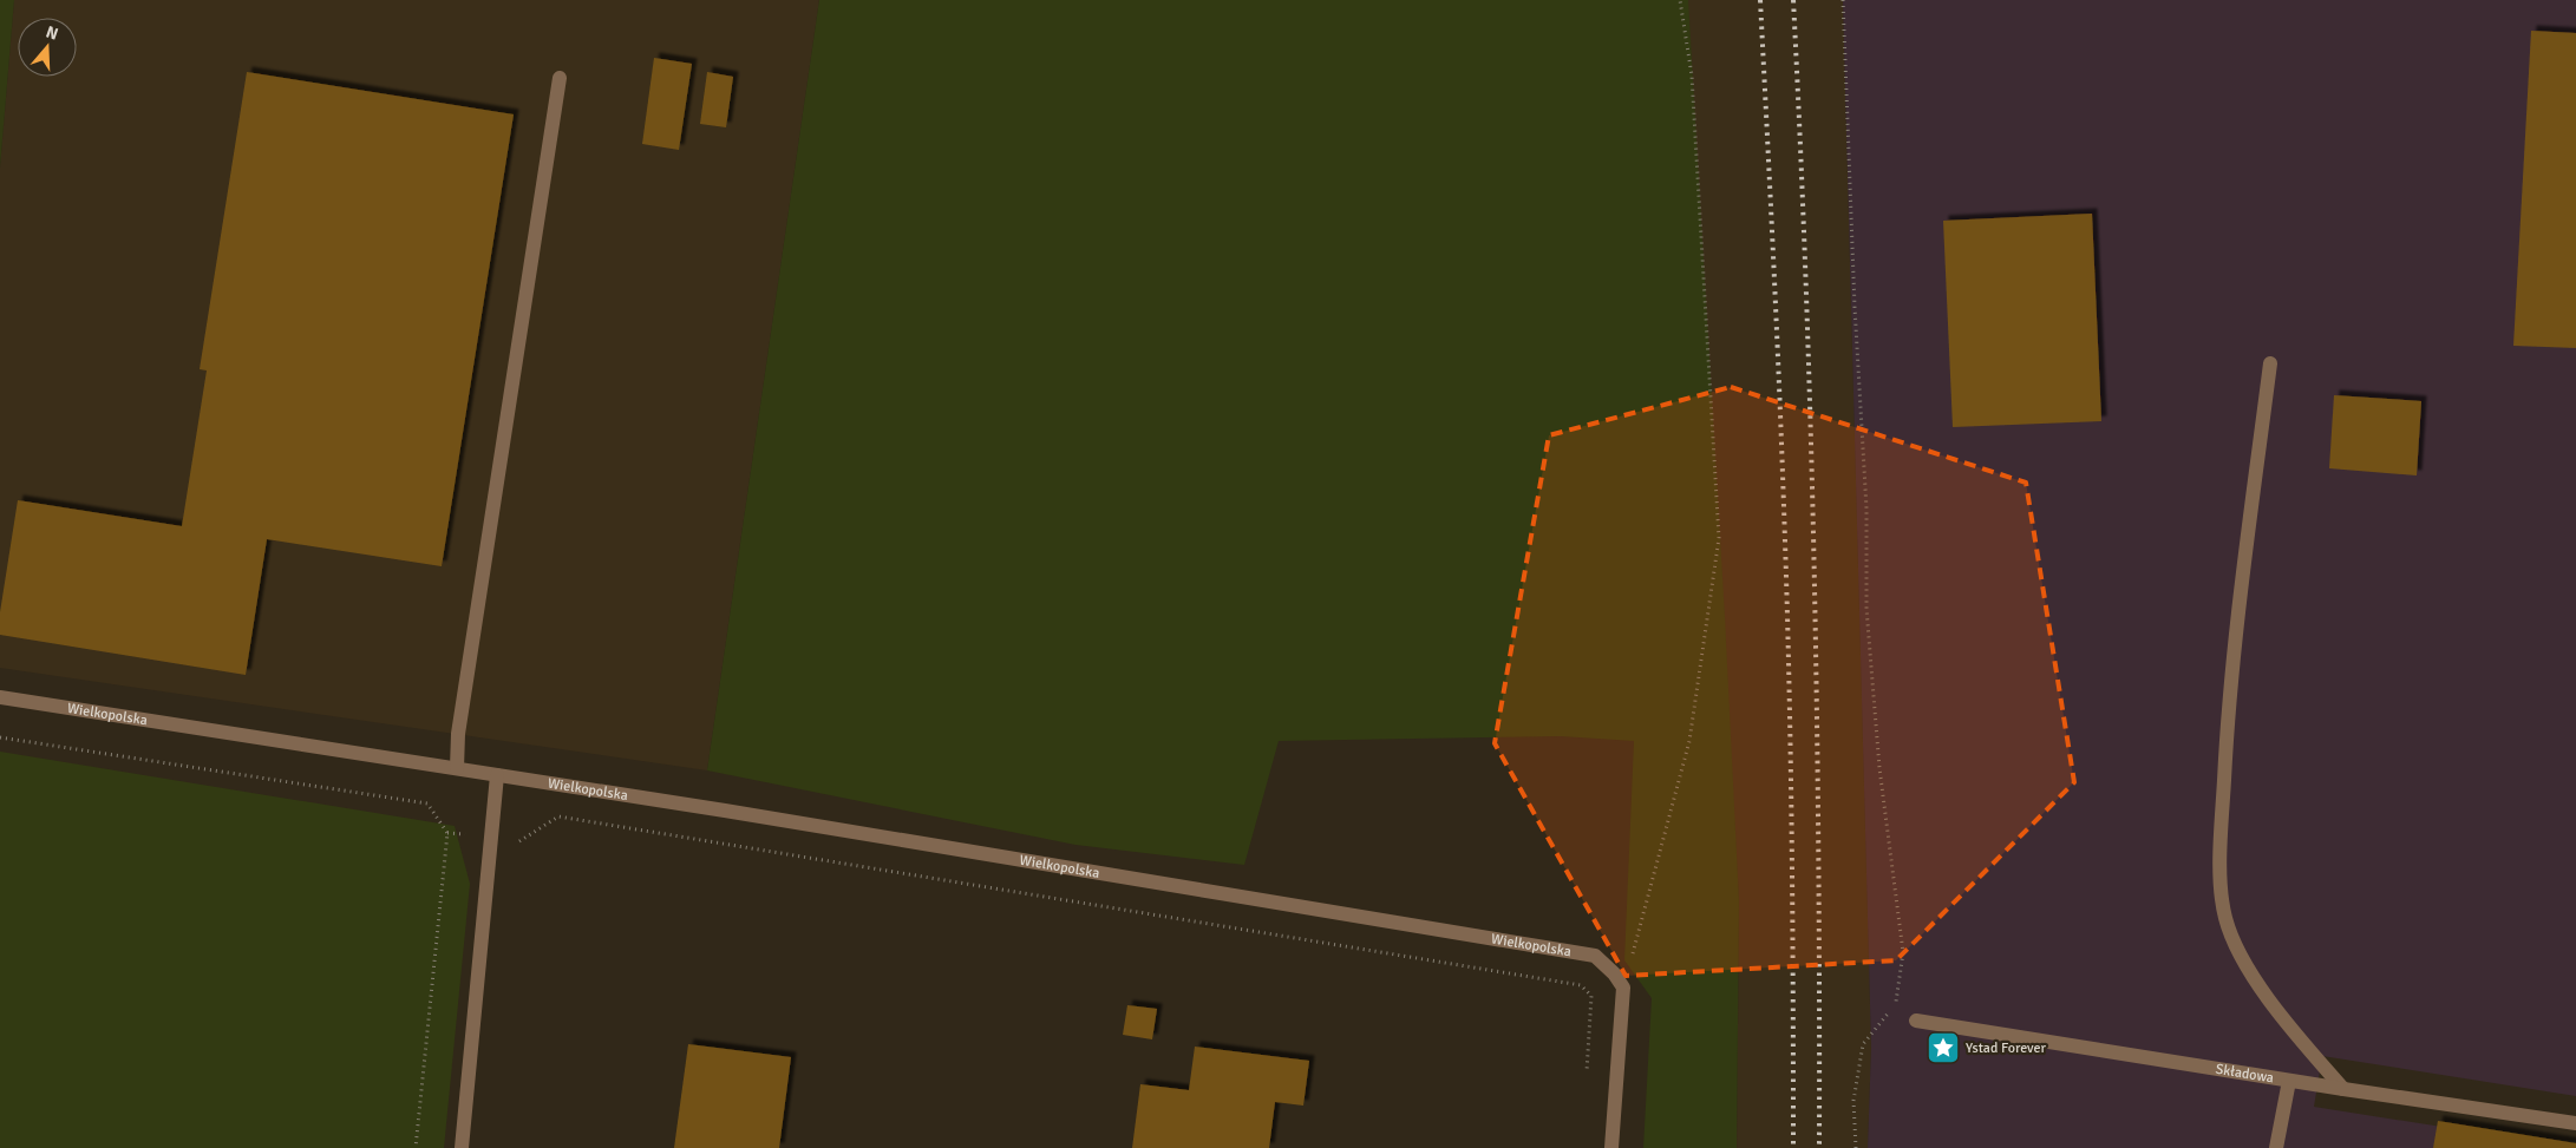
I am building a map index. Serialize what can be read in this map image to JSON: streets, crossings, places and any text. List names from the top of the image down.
{
  "streets": {
    "street": ["Wielkopolska", "Składowa"]
  },
  "places": {
    "place": ["Ystad Forever"]
  },
  "north": "top"
}
